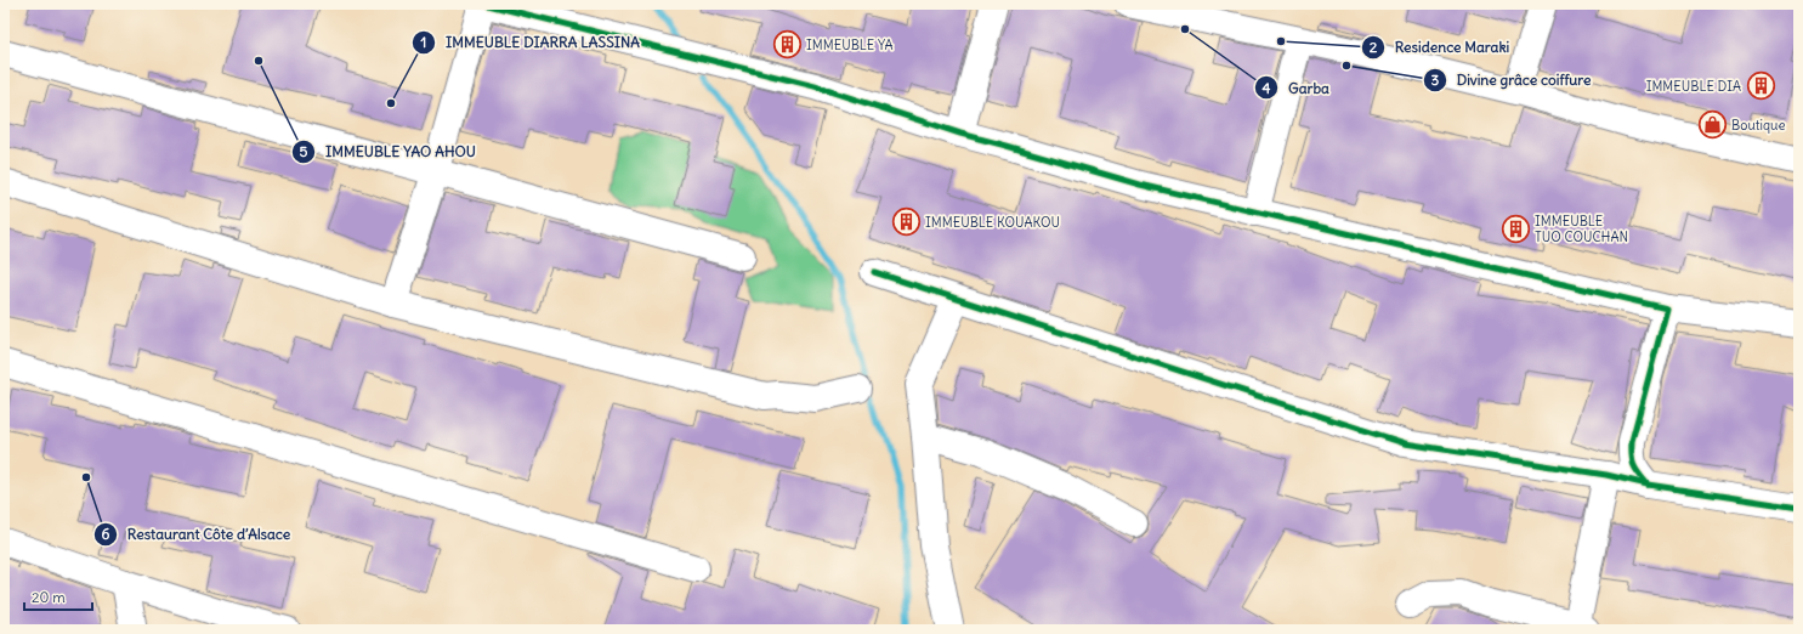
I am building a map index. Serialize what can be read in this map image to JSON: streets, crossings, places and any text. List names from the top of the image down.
{
  "places": {
    "other": [
      "Garba",
      "Residence Maraki",
      "IMMEUBLE YAO AHOU",
      "Divine grâce coiffure",
      "IMMEUBLE DIARRA LASSINA",
      "Restaurant Côte d’Alsace"
    ],
    "building": [
      "IMMEUBLE YA",
      "IMMEUBLE DIA",
      "IMMEUBLE KOUAKOU",
      "IMMEUBLE TUO COUCHAN"
    ],
    "shop": ["Boutique"]
  },
  "scale_bar": "20 m"
}
